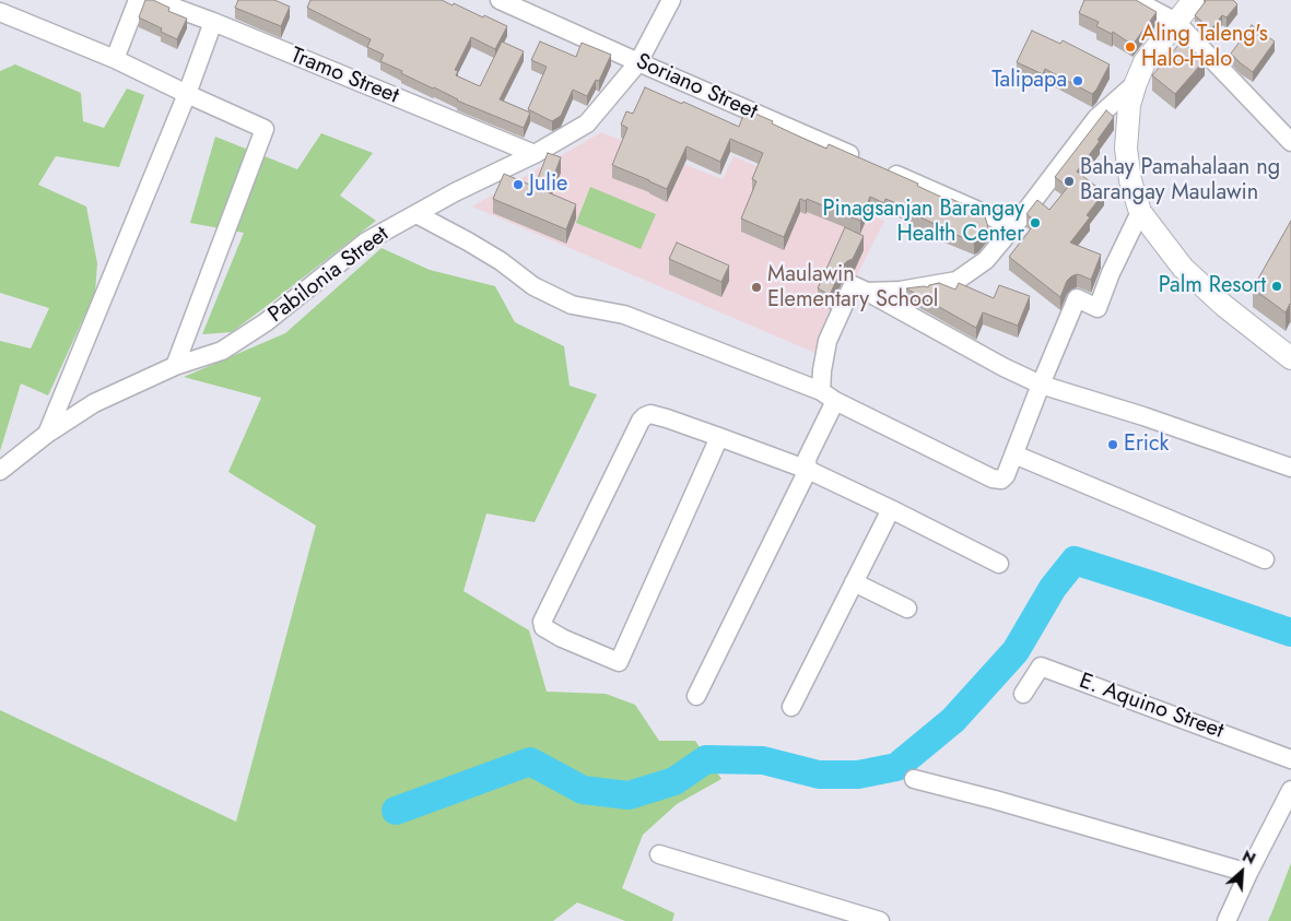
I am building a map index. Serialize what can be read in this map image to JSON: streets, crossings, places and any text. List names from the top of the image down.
{
  "streets": {
    "street": [
      "Tramo Street",
      "Soriano Street",
      "Pabilonia Street",
      "E. Aquino Street"
    ]
  },
  "crossings": [
    ["Tramo Street", "Pabilonia Street"],
    ["Soriano Street", "Pabilonia Street"]
  ],
  "places": [
    "Aling Taleng's Halo-Halo",
    "Talipapa",
    "Bahay Pamahalaan ng Barangay Maulawin",
    "Julie",
    "Pinagsanjan Barangay Health Center",
    "Palm Resort",
    "Maulawin Elementary School",
    "Erick"
  ],
  "north": "top right"
}
